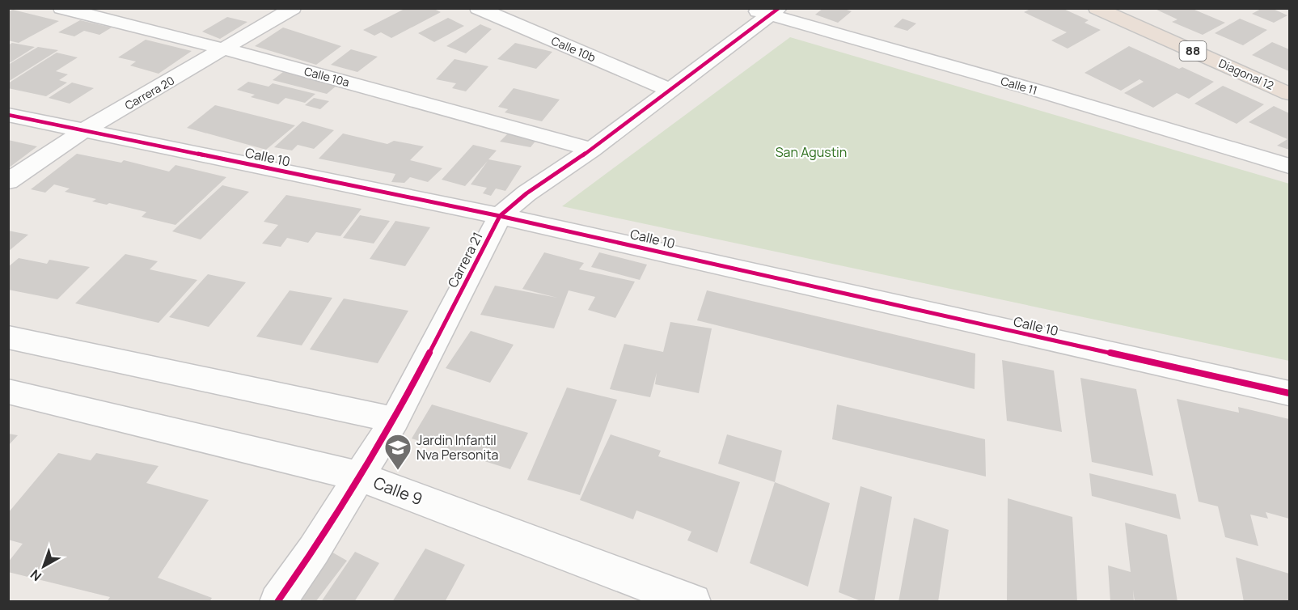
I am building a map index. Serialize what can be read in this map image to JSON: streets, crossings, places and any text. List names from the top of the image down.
{
  "streets": {
    "highway": ["88", "Diagonal 12"],
    "street": [
      "Calle 10b",
      "Calle 10a",
      "Calle 11",
      "Carrera 20",
      "Calle 10",
      "Carrera 21",
      "Calle 9"
    ]
  },
  "crossings": [
    ["Calle 10b", "Carrera 21"],
    ["Calle 10a", "Carrera 20"],
    ["Calle 10a", "Carrera 21"],
    ["Calle 11", "Carrera 21"],
    ["Carrera 20", "Calle 10"],
    ["Calle 10", "Carrera 21"],
    ["Carrera 21", "Calle 9"]
  ],
  "parks": ["San Agustin"],
  "places": {
    "school or university": ["Jardin Infantil Nva Personita"]
  },
  "north": "bottom left"
}
